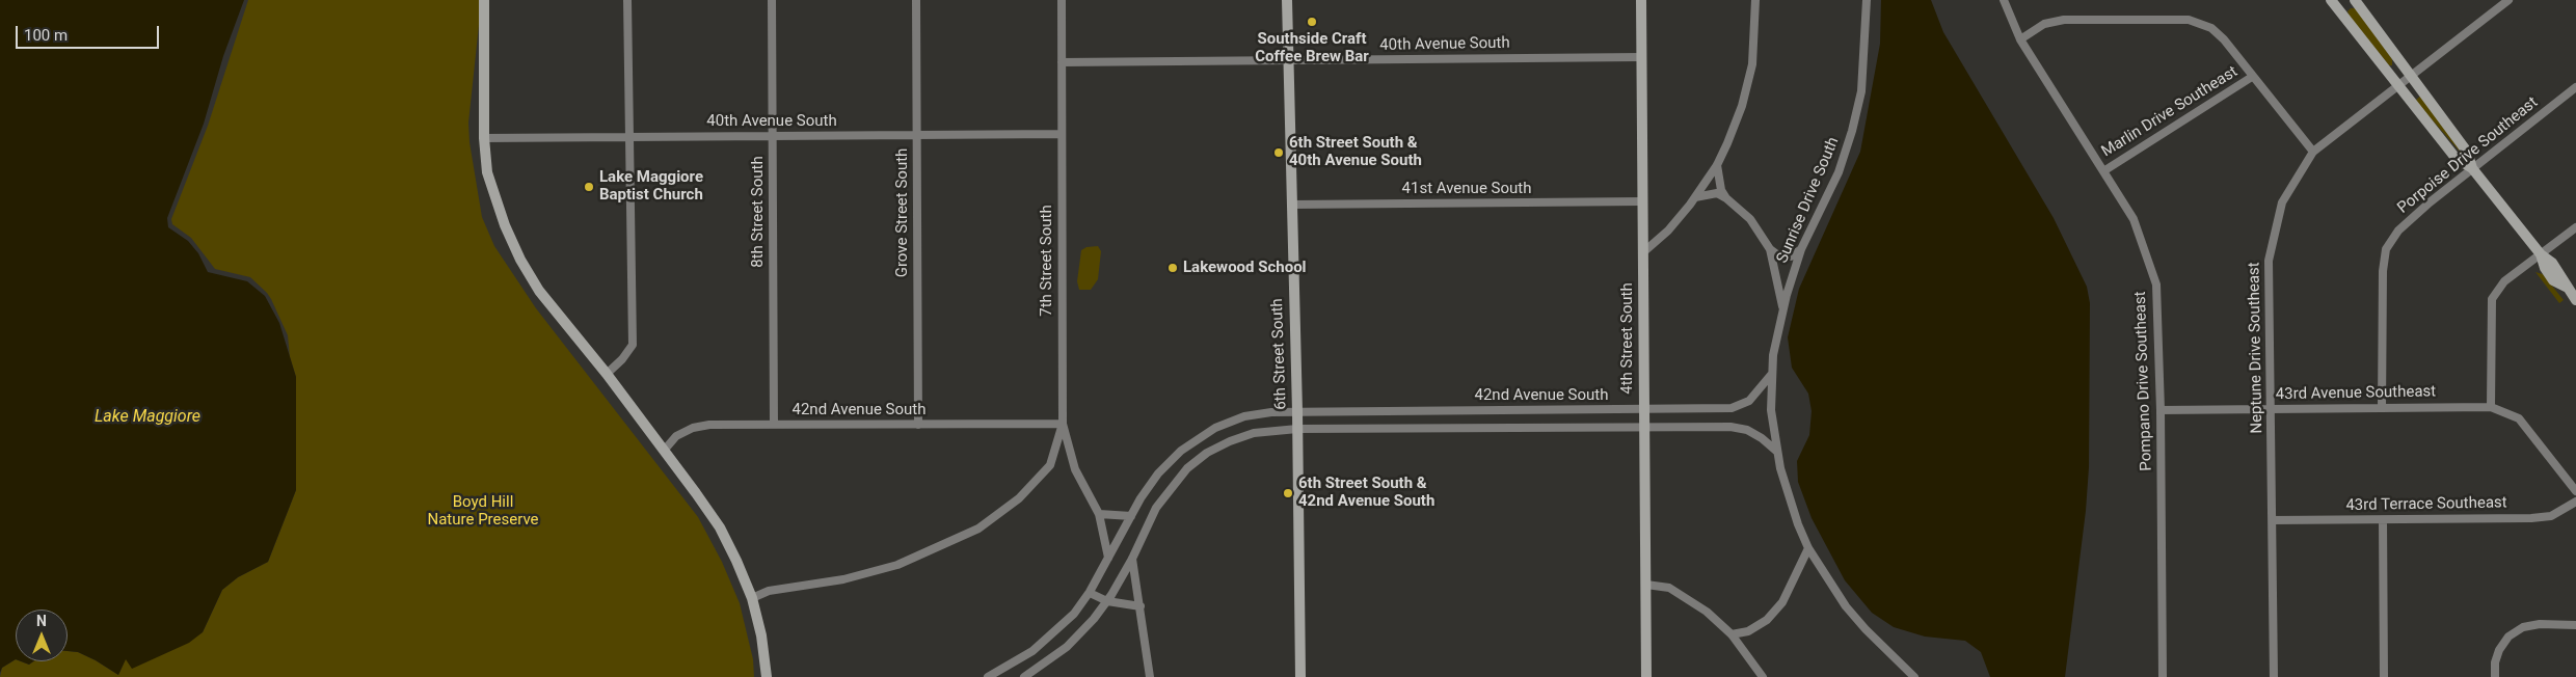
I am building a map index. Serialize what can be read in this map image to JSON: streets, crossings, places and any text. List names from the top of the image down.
{
  "streets": {
    "street": [
      "40th Avenue South",
      "Marlin Drive Southeast",
      "Porpoise Drive Southeast",
      "41st Avenue South",
      "Sunrise Drive South",
      "8th Street South",
      "Grove Street South",
      "7th Street South",
      "4th Street South",
      "Neptune Drive Southeast",
      "6th Street South",
      "Pompano Drive Southeast",
      "43rd Avenue Southeast",
      "42nd Avenue South",
      "43rd Terrace Southeast"
    ]
  },
  "crossings": [
    ["40th Avenue South", "8th Street South"],
    ["40th Avenue South", "Grove Street South"],
    ["40th Avenue South", "7th Street South"],
    ["40th Avenue South", "4th Street South"],
    ["40th Avenue South", "6th Street South"],
    ["Marlin Drive Southeast", "Pompano Drive Southeast"],
    ["Porpoise Drive Southeast", "43rd Avenue Southeast"],
    ["41st Avenue South", "4th Street South"],
    ["41st Avenue South", "6th Street South"],
    ["Sunrise Drive South", "42nd Avenue South"],
    ["8th Street South", "42nd Avenue South"],
    ["Grove Street South", "42nd Avenue South"],
    ["7th Street South", "42nd Avenue South"],
    ["4th Street South", "42nd Avenue South"],
    ["Neptune Drive Southeast", "43rd Avenue Southeast"],
    ["Neptune Drive Southeast", "43rd Terrace Southeast"],
    ["6th Street South", "42nd Avenue South"],
    ["Pompano Drive Southeast", "43rd Avenue Southeast"]
  ],
  "water": ["Lake Maggiore"],
  "parks": ["Boyd Hill Nature Preserve"],
  "places": [
    "Southside Craft Coffee Brew Bar",
    "6th Street South & 40th Avenue South",
    "Lake Maggiore Baptist Church",
    "Lakewood School",
    "6th Street South & 42nd Avenue South"
  ],
  "scale_bar": "100 m",
  "north": "top"
}
